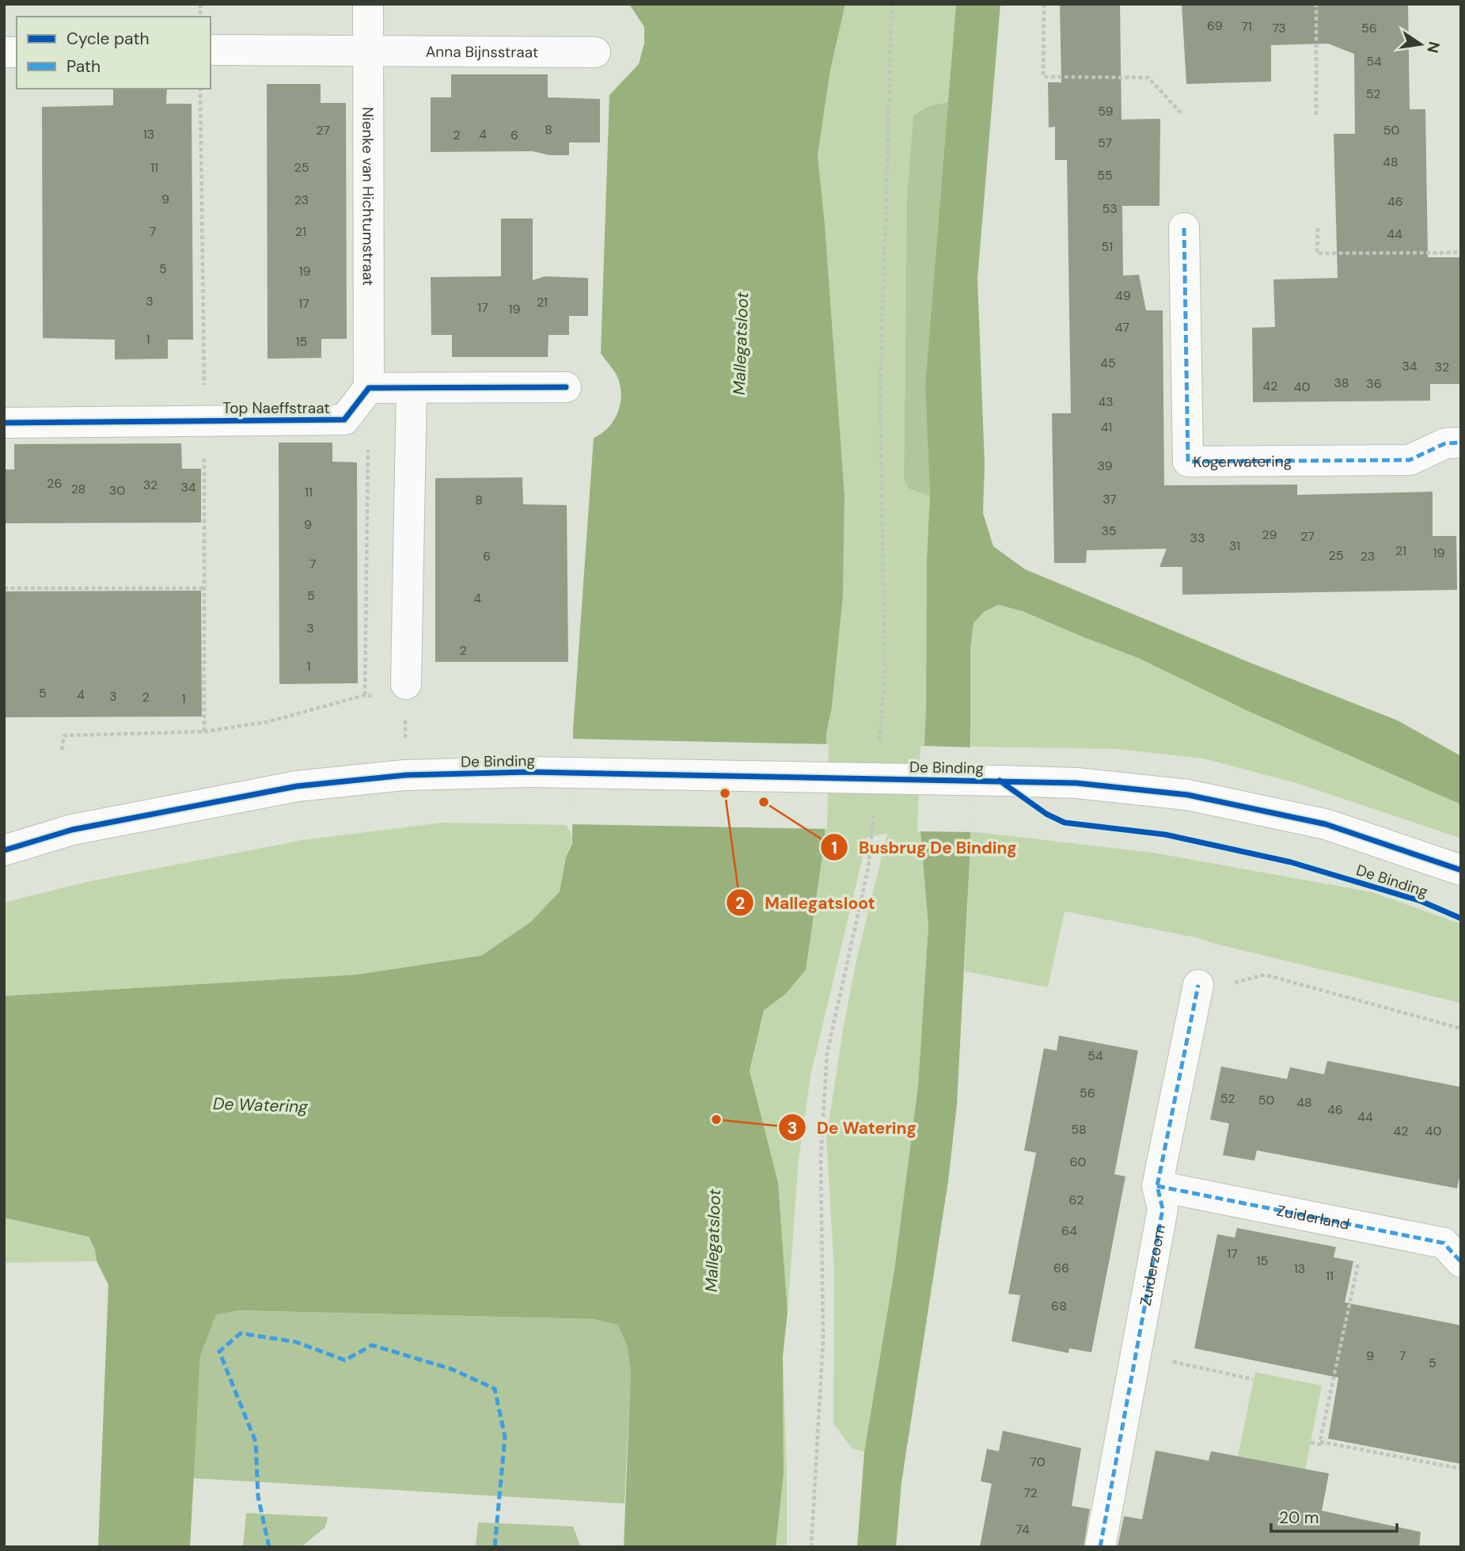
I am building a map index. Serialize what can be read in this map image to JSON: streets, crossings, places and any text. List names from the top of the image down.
{
  "streets": {
    "street": [
      "Anna Bijnsstraat",
      "Nienke van Hichtumstraat",
      "Top Naeffstraat",
      "Kogerwatering",
      "De Binding",
      "Zuiderland",
      "Zuiderzoom"
    ]
  },
  "crossings": [
    ["Anna Bijnsstraat", "Nienke van Hichtumstraat"],
    ["Nienke van Hichtumstraat", "Top Naeffstraat"],
    ["Zuiderland", "Zuiderzoom"]
  ],
  "water": ["Mallegatsloot", "De Watering"],
  "places": ["Mallegatsloot", "Busbrug De Binding", "De Watering"],
  "house_numbers": [
    "69",
    "71",
    "73",
    "56",
    "54",
    "52",
    "59",
    "8",
    "27",
    "50",
    "13",
    "4",
    "2",
    "6",
    "57",
    "48",
    "11",
    "25",
    "55",
    "9",
    "23",
    "46",
    "53",
    "7",
    "21",
    "44",
    "51",
    "5",
    "19",
    "49",
    "3",
    "21",
    "17",
    "17",
    "19",
    "47",
    "1",
    "15",
    "45",
    "34",
    "32",
    "38",
    "36",
    "42",
    "40",
    "43",
    "41",
    "39",
    "26",
    "32",
    "34",
    "28",
    "30",
    "11",
    "37",
    "8",
    "9",
    "35",
    "29",
    "27",
    "33",
    "31",
    "21",
    "19",
    "25",
    "6",
    "23",
    "7",
    "5",
    "4",
    "3",
    "2",
    "1",
    "5",
    "4",
    "3",
    "2",
    "1",
    "54",
    "56",
    "52",
    "50",
    "48",
    "46",
    "44",
    "58",
    "42",
    "40",
    "60",
    "62",
    "64",
    "17",
    "15",
    "66",
    "13",
    "11",
    "68",
    "9",
    "7",
    "5",
    "70",
    "72",
    "74"
  ],
  "legend": ["Cycle path", "Path"],
  "scale_bar": "20 m",
  "north": "right"
}
